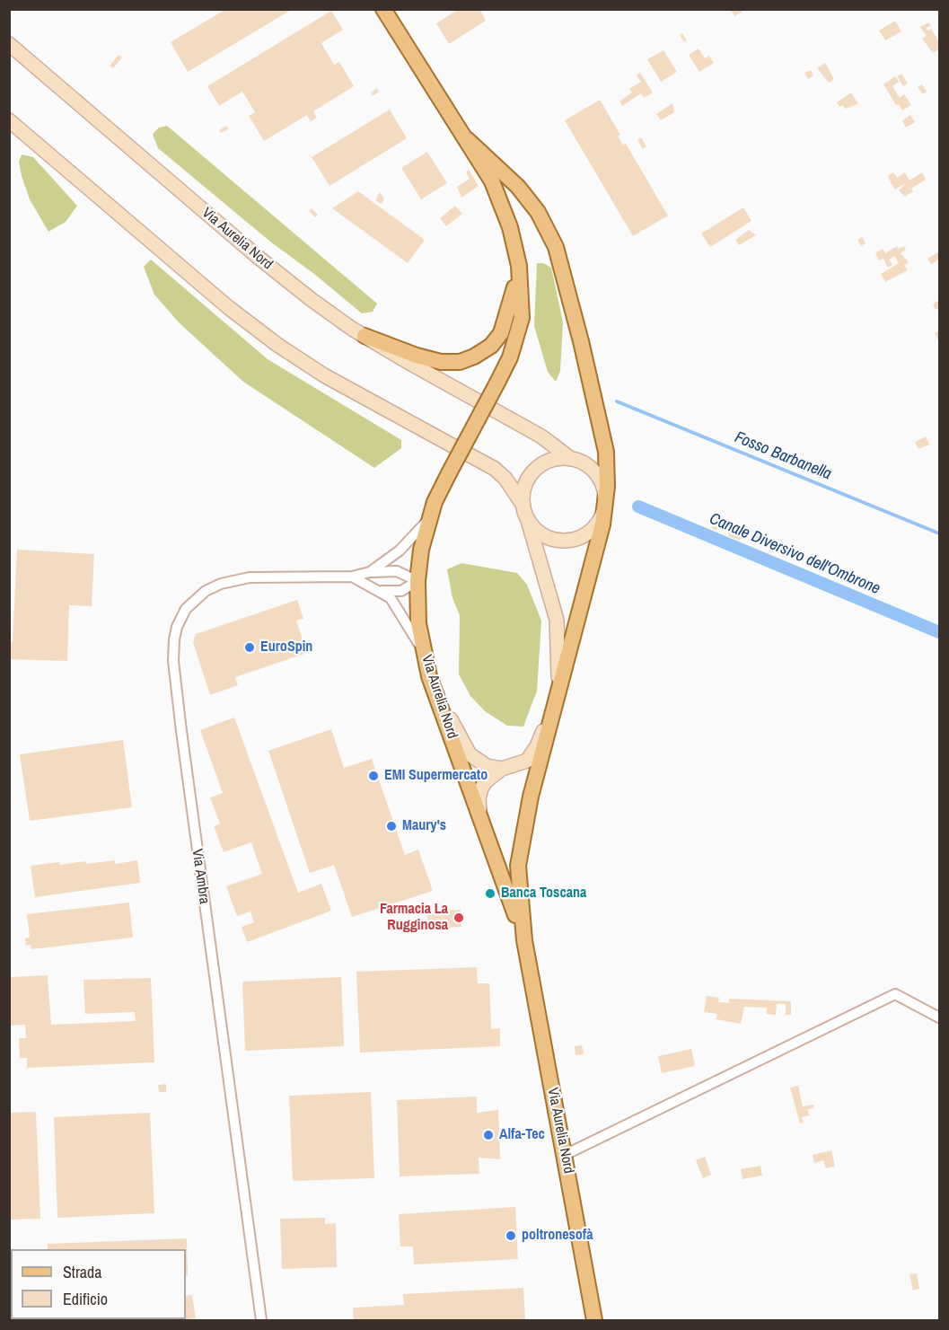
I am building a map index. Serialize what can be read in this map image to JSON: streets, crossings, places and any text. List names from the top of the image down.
{
  "streets": {
    "main road": ["Via Aurelia Nord"],
    "street": ["Via Ambra"]
  },
  "water": ["Fosso Barbanella", "Canale Diversivo dell'Ombrone"],
  "places": [
    "EuroSpin",
    "EMI Supermercato",
    "Maury's",
    "Banca Toscana",
    "Farmacia La Rugginosa",
    "Alfa-Tec",
    "poltronesofà"
  ],
  "legend": ["Strada", "Edificio"]
}
